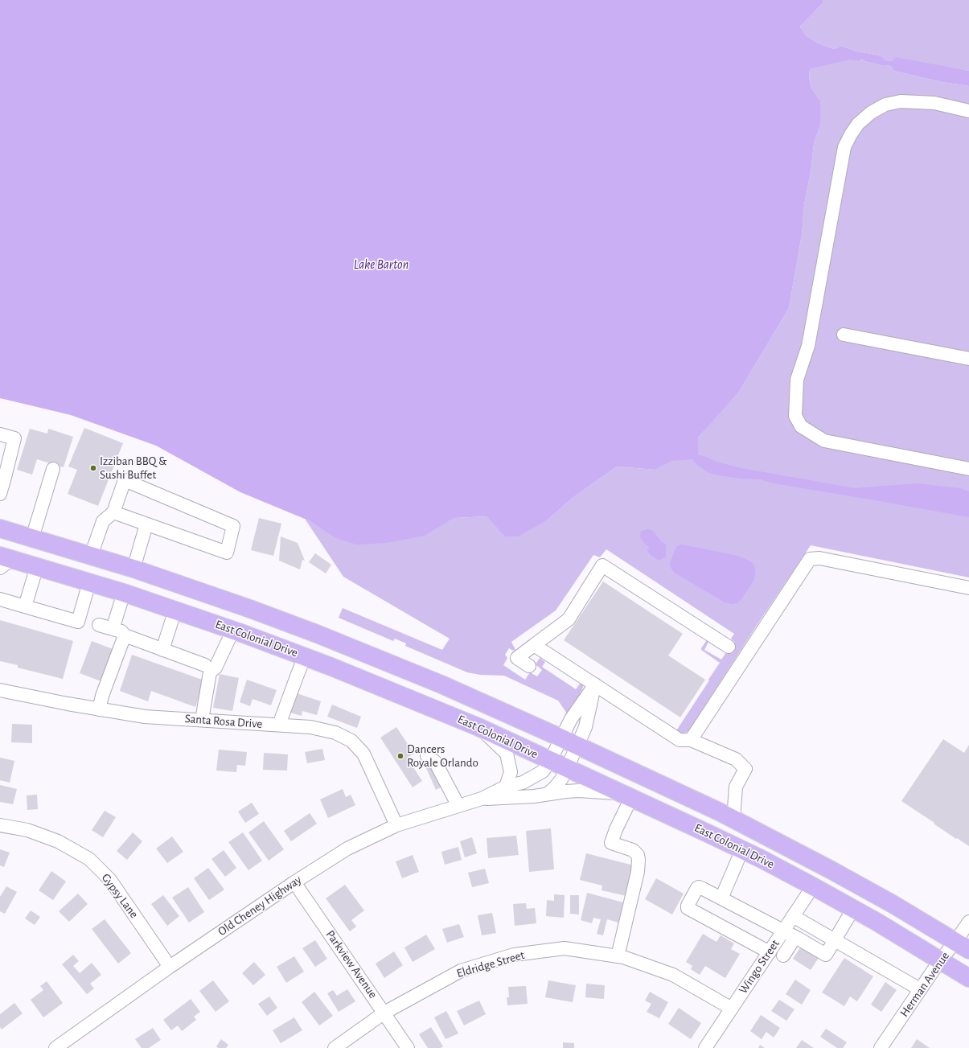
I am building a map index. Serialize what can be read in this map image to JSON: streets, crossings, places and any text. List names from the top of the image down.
{
  "streets": {
    "highway": ["East Colonial Drive"],
    "street": [
      "Santa Rosa Drive",
      "Gypsy Lane",
      "Old Cheney Highway",
      "Parkview Avenue",
      "Eldridge Street",
      "Wingo Street",
      "Herman Avenue"
    ]
  },
  "crossings": [
    ["East Colonial Drive", "Old Cheney Highway"],
    ["East Colonial Drive", "Wingo Street"],
    ["East Colonial Drive", "Herman Avenue"],
    ["Santa Rosa Drive", "Old Cheney Highway"],
    ["Gypsy Lane", "Old Cheney Highway"],
    ["Old Cheney Highway", "Parkview Avenue"],
    ["Parkview Avenue", "Eldridge Street"],
    ["Eldridge Street", "Wingo Street"]
  ],
  "water": ["Lake Barton"],
  "places": ["Izziban BBQ & Sushi Buffet", "Dancers Royale Orlando"]
}
